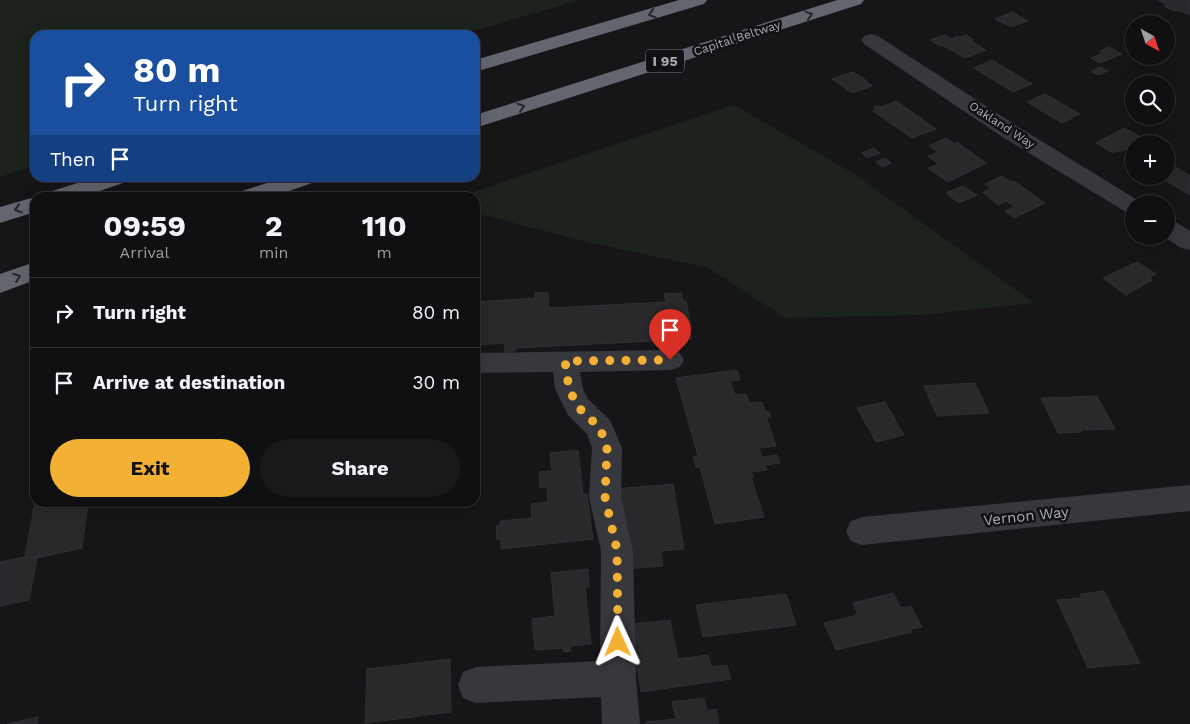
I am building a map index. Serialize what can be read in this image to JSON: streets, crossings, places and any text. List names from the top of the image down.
{
  "streets": {
    "highway": ["Capital Beltway", "I 95"],
    "street": ["Oakland Way", "Vernon Way"]
  },
  "north": "bottom right",
  "page": {
    "map_buttons": ["+", "−"],
    "turn": ["80 m", "Turn right"],
    "then": "Then",
    "eta": [
      "09:59",
      "Arrival",
      "2",
      "min",
      "110",
      "m"
    ],
    "list": [
      {
        "name": "Turn right",
        "value": "80 m"
      },
      {
        "name": "Arrive at destination",
        "value": "30 m"
      }
    ],
    "buttons": ["Exit", "Share"]
  }
}
